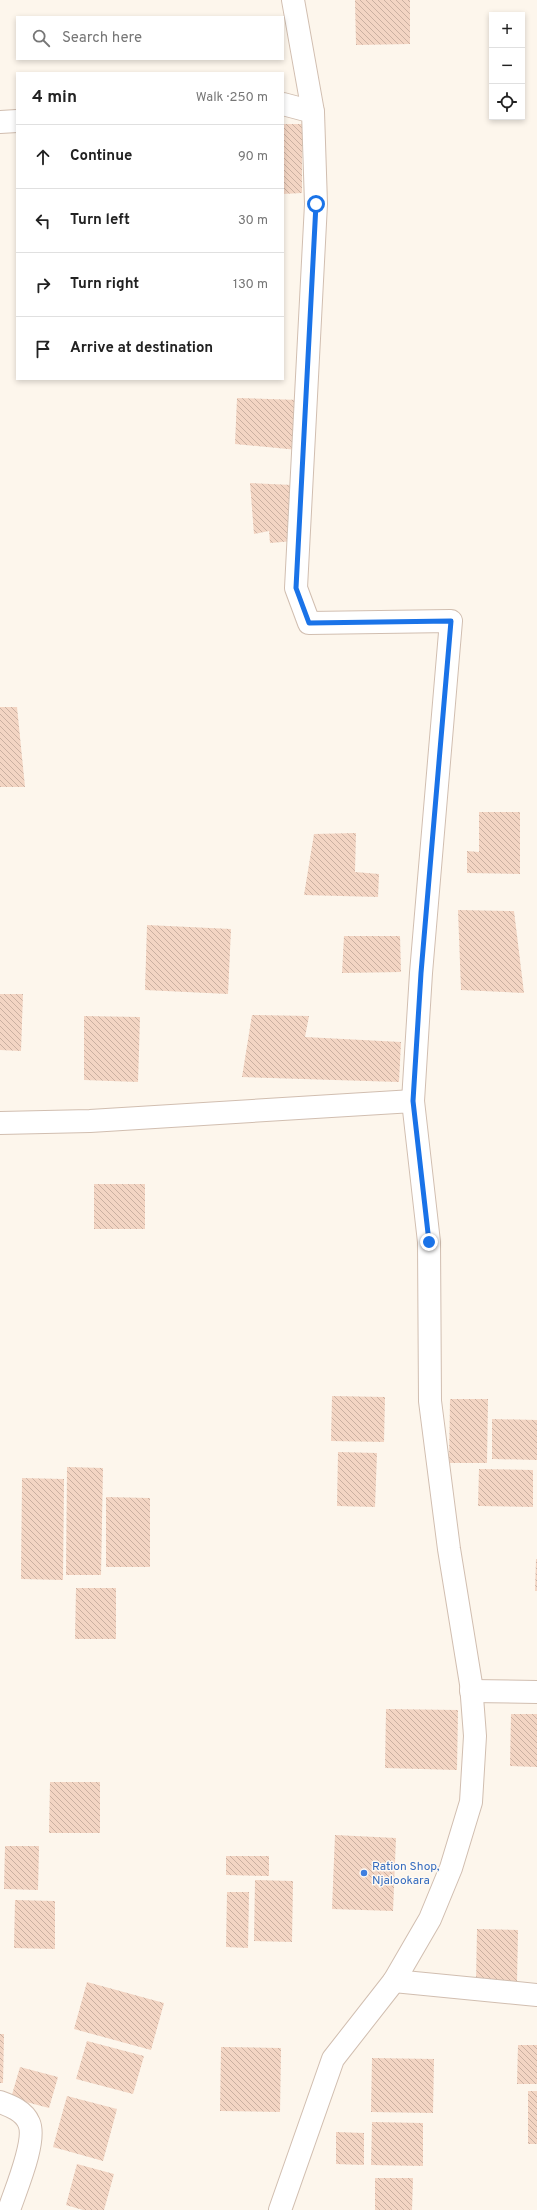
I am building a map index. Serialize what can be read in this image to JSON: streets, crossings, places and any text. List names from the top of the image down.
{
  "places": ["Ration Shop, Njalookara"],
  "page": {
    "map_buttons": ["+", "−"],
    "search": "Search here",
    "heading": ["4 min", "Walk · 250 m"],
    "list": [
      ["Continue", "90 m"],
      ["Turn left", "30 m"],
      ["Turn right", "130 m"],
      "Arrive at destination"
    ]
  }
}
